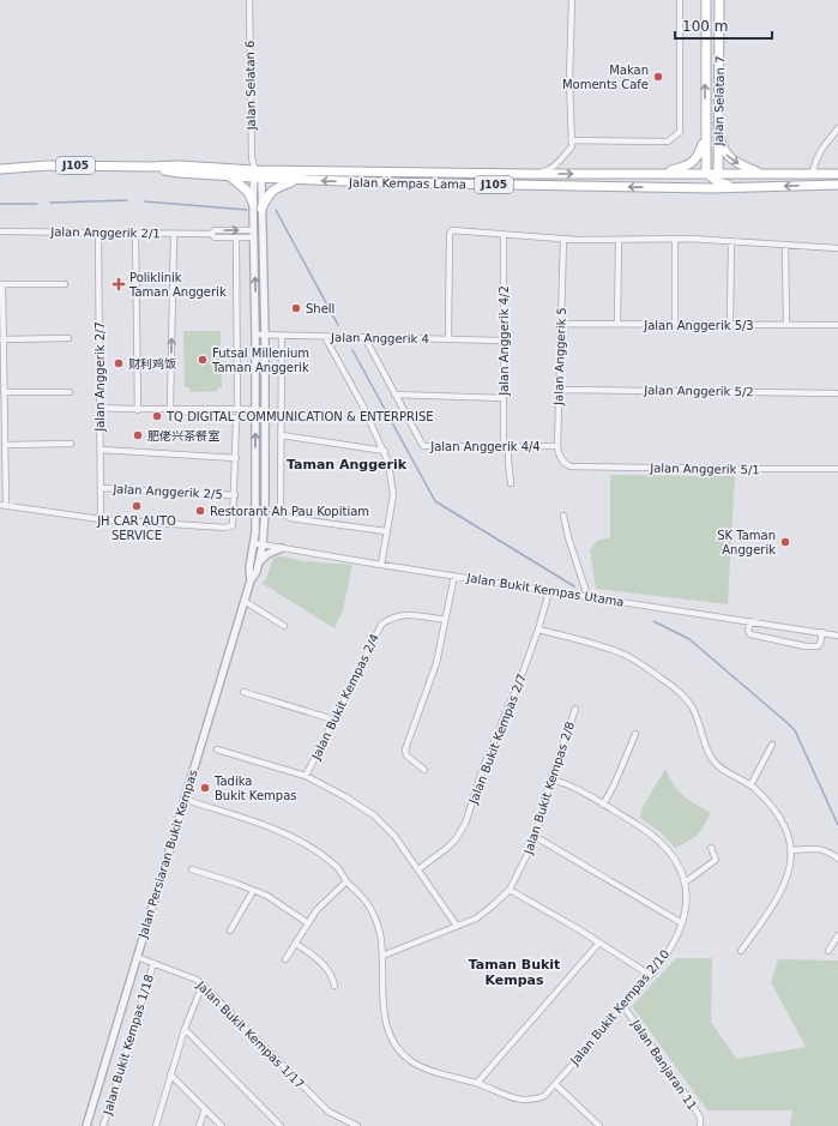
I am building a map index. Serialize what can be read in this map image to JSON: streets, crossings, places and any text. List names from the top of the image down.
{
  "streets": {
    "main road": ["Jalan Selatan 7", "J105", "Jalan Kempas Lama"],
    "street": [
      "Jalan Selatan 6",
      "Jalan Anggerik 2/1",
      "Jalan Anggerik 5/3",
      "Jalan Anggerik 4",
      "Jalan Anggerik 4/2",
      "Jalan Anggerik 5",
      "Jalan Anggerik 2/7",
      "Jalan Anggerik 5/2",
      "Jalan Anggerik 4/4",
      "Jalan Anggerik 5/1",
      "Jalan Anggerik 2/5",
      "Jalan Bukit Kempas Utama",
      "Jalan Bukit Kempas 2/4",
      "Jalan Bukit Kempas 2/7",
      "Jalan Bukit Kempas 2/8",
      "Jalan Persiaran Bukit Kempas",
      "Jalan Bukit Kempas 2/10",
      "Jalan Bukit Kempas 1/17",
      "Jalan Bukit Kempas 1/18",
      "Jalan Banjaran 11"
    ]
  },
  "crossings": [
    ["Jalan Selatan 6", "Jalan Kempas Lama"],
    ["Jalan Selatan 6", "Jalan Persiaran Bukit Kempas"],
    ["Jalan Selatan 7", "Jalan Kempas Lama"],
    ["Jalan Kempas Lama", "Jalan Persiaran Bukit Kempas"],
    ["Jalan Anggerik 2/1", "Jalan Anggerik 2/7"],
    ["Jalan Anggerik 2/1", "Jalan Persiaran Bukit Kempas"],
    ["Jalan Anggerik 5/3", "Jalan Anggerik 5"],
    ["Jalan Anggerik 4", "Jalan Anggerik 4/2"],
    ["Jalan Anggerik 4", "Jalan Anggerik 4/4"],
    ["Jalan Anggerik 4", "Jalan Persiaran Bukit Kempas"],
    ["Jalan Anggerik 4/2", "Jalan Anggerik 4/4"],
    ["Jalan Anggerik 5", "Jalan Anggerik 5/2"],
    ["Jalan Anggerik 5", "Jalan Anggerik 4/4"],
    ["Jalan Anggerik 5", "Jalan Anggerik 5/1"],
    ["Jalan Anggerik 2/7", "Jalan Anggerik 2/5"],
    ["Jalan Anggerik 4/4", "Jalan Anggerik 5/1"],
    ["Jalan Bukit Kempas Utama", "Jalan Bukit Kempas 2/7"],
    ["Jalan Bukit Kempas Utama", "Jalan Persiaran Bukit Kempas"],
    ["Jalan Bukit Kempas 2/8", "Jalan Bukit Kempas 2/10"],
    ["Jalan Persiaran Bukit Kempas", "Jalan Bukit Kempas 1/17"],
    ["Jalan Bukit Kempas 2/10", "Jalan Banjaran 11"],
    ["Jalan Bukit Kempas 1/17", "Jalan Bukit Kempas 1/18"]
  ],
  "districts": ["Taman Anggerik", "Taman Bukit Kempas"],
  "places": {
    "other": [
      "Makan Moments Cafe",
      "Shell",
      "Futsal Millenium Taman Anggerik",
      "财利鸡饭",
      "TQ DIGITAL COMMUNICATION & ENTERPRISE",
      "肥佬兴茶餐室",
      "JH CAR AUTO SERVICE",
      "Restorant Ah Pau Kopitiam",
      "SK Taman Anggerik",
      "Tadika Bukit Kempas"
    ],
    "health": ["Poliklinik Taman Anggerik"]
  },
  "scale_bar": "100 m"
}
